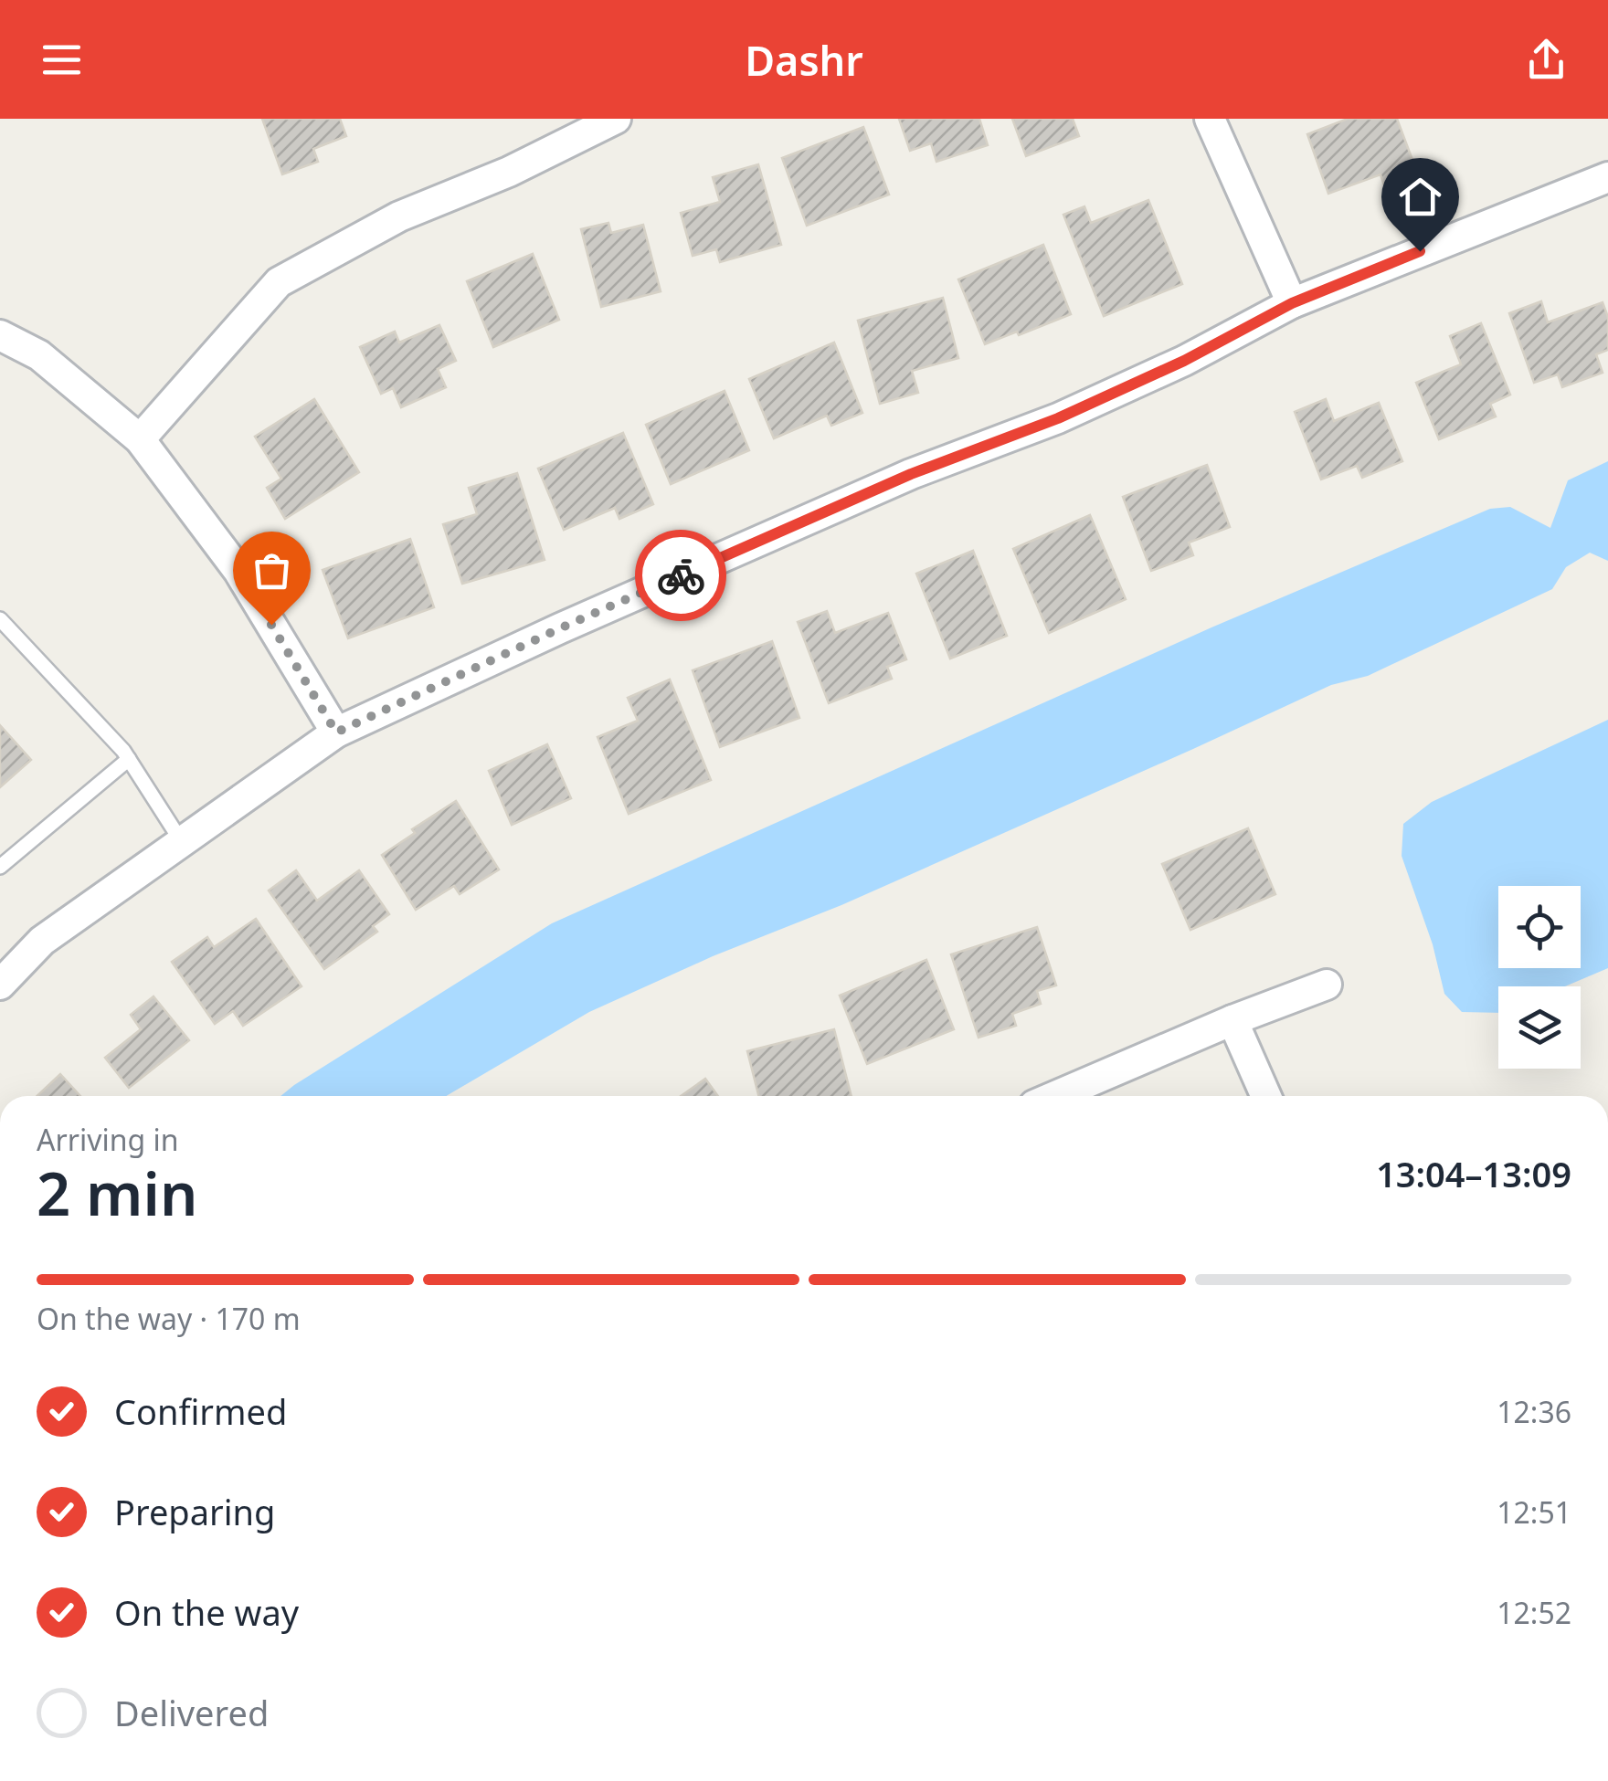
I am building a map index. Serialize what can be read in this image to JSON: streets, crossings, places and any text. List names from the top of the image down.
{
  "page": {
    "header": "Dashr",
    "heading": ["2 min", "Arriving in", "13:04–13:09"],
    "bar": "On the way · 170 m",
    "list": [
      ["Confirmed", "12:36"],
      ["Preparing", "12:51"],
      ["On the way", "12:52"],
      "Delivered"
    ]
  }
}
